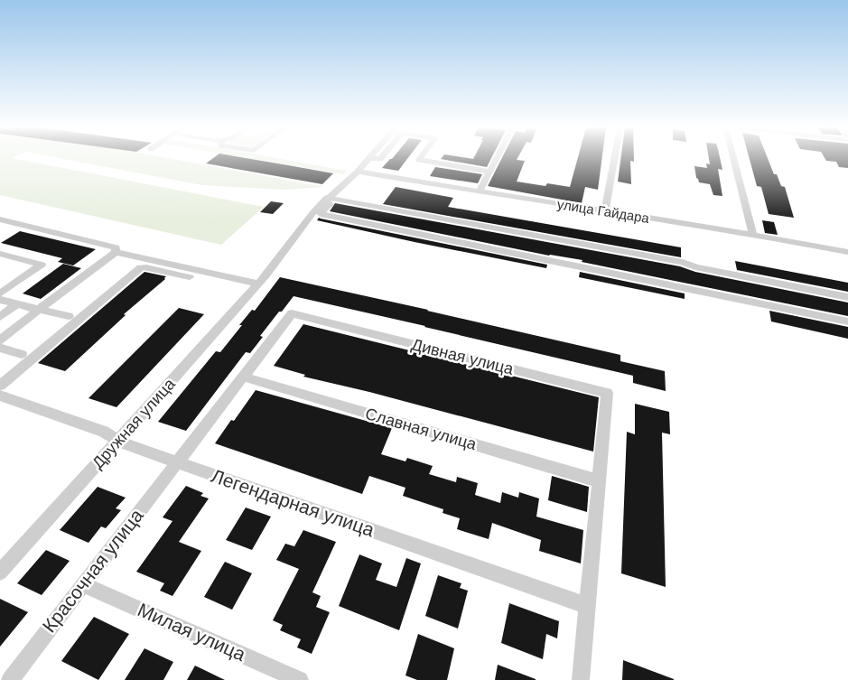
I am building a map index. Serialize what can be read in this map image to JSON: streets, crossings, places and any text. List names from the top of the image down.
{
  "streets": {
    "street": [
      "улица Гайдара",
      "Дивная улица",
      "Дружная улица",
      "Славная улица",
      "Легендарная улица",
      "Красочная улица",
      "Милая улица"
    ]
  },
  "crossings": [
    ["Дивная улица", "Славная улица"],
    ["Дивная улица", "Легендарная улица"],
    ["Дивная улица", "Красочная улица"],
    ["Дружная улица", "Легендарная улица"],
    ["Легендарная улица", "Красочная улица"],
    ["Красочная улица", "Милая улица"]
  ]
}
